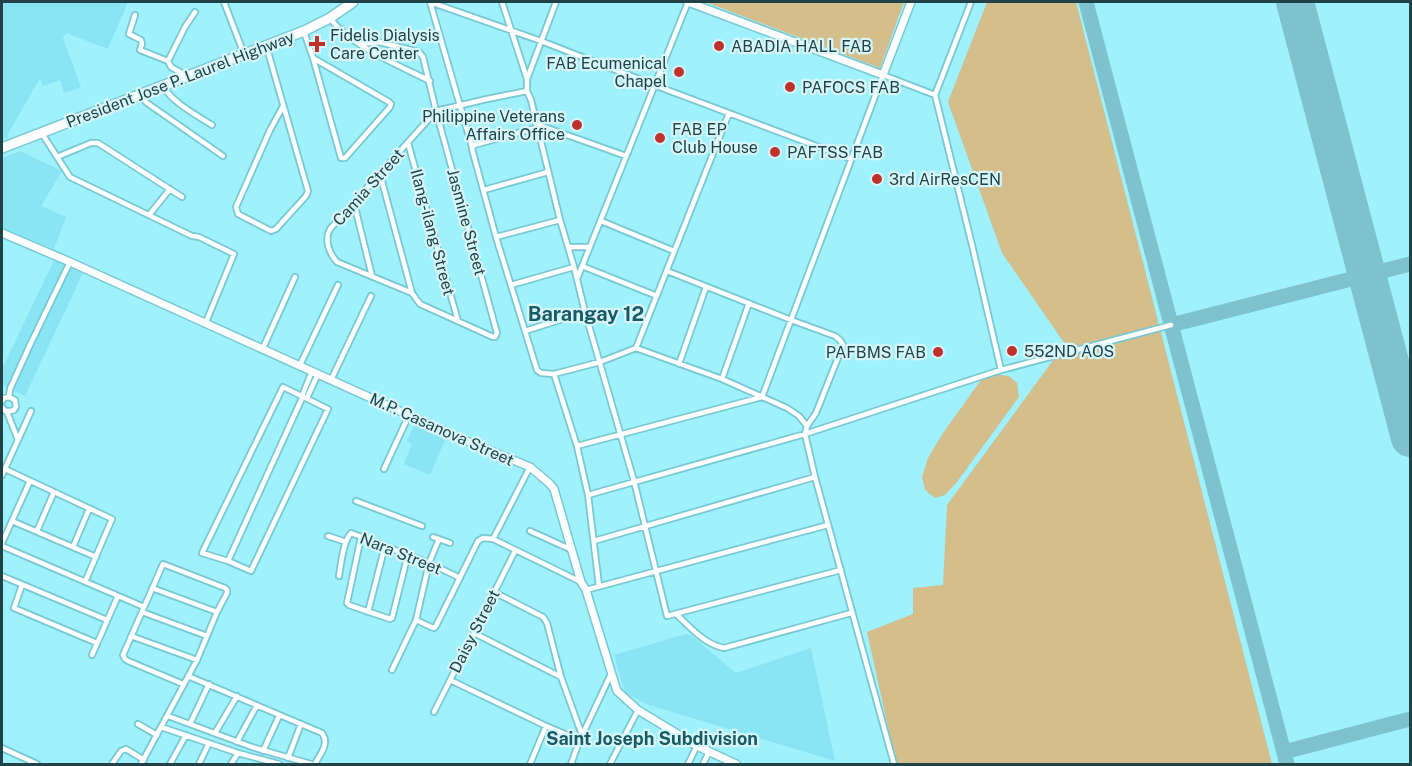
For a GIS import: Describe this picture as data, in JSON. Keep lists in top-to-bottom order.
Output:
{
  "streets": {
    "highway": ["President Jose P. Laurel Highway"],
    "street": [
      "Camia Street",
      "Jasmine Street",
      "Ilang-ilang Street",
      "M.P. Casanova Street",
      "Nara Street",
      "Daisy Street"
    ]
  },
  "crossings": [
    ["Camia Street", "Jasmine Street"],
    ["Camia Street", "Ilang-ilang Street"]
  ],
  "districts": ["Barangay 12", "Saint Joseph Subdivision"],
  "places": {
    "health": ["Fidelis Dialysis Care Center"],
    "other": [
      "ABADIA HALL FAB",
      "FAB Ecumenical Chapel",
      "PAFOCS FAB",
      "Philippine Veterans Affairs Office",
      "FAB EP Club House",
      "PAFTSS FAB",
      "3rd AirResCEN",
      "552ND AOS",
      "PAFBMS FAB"
    ]
  }
}
